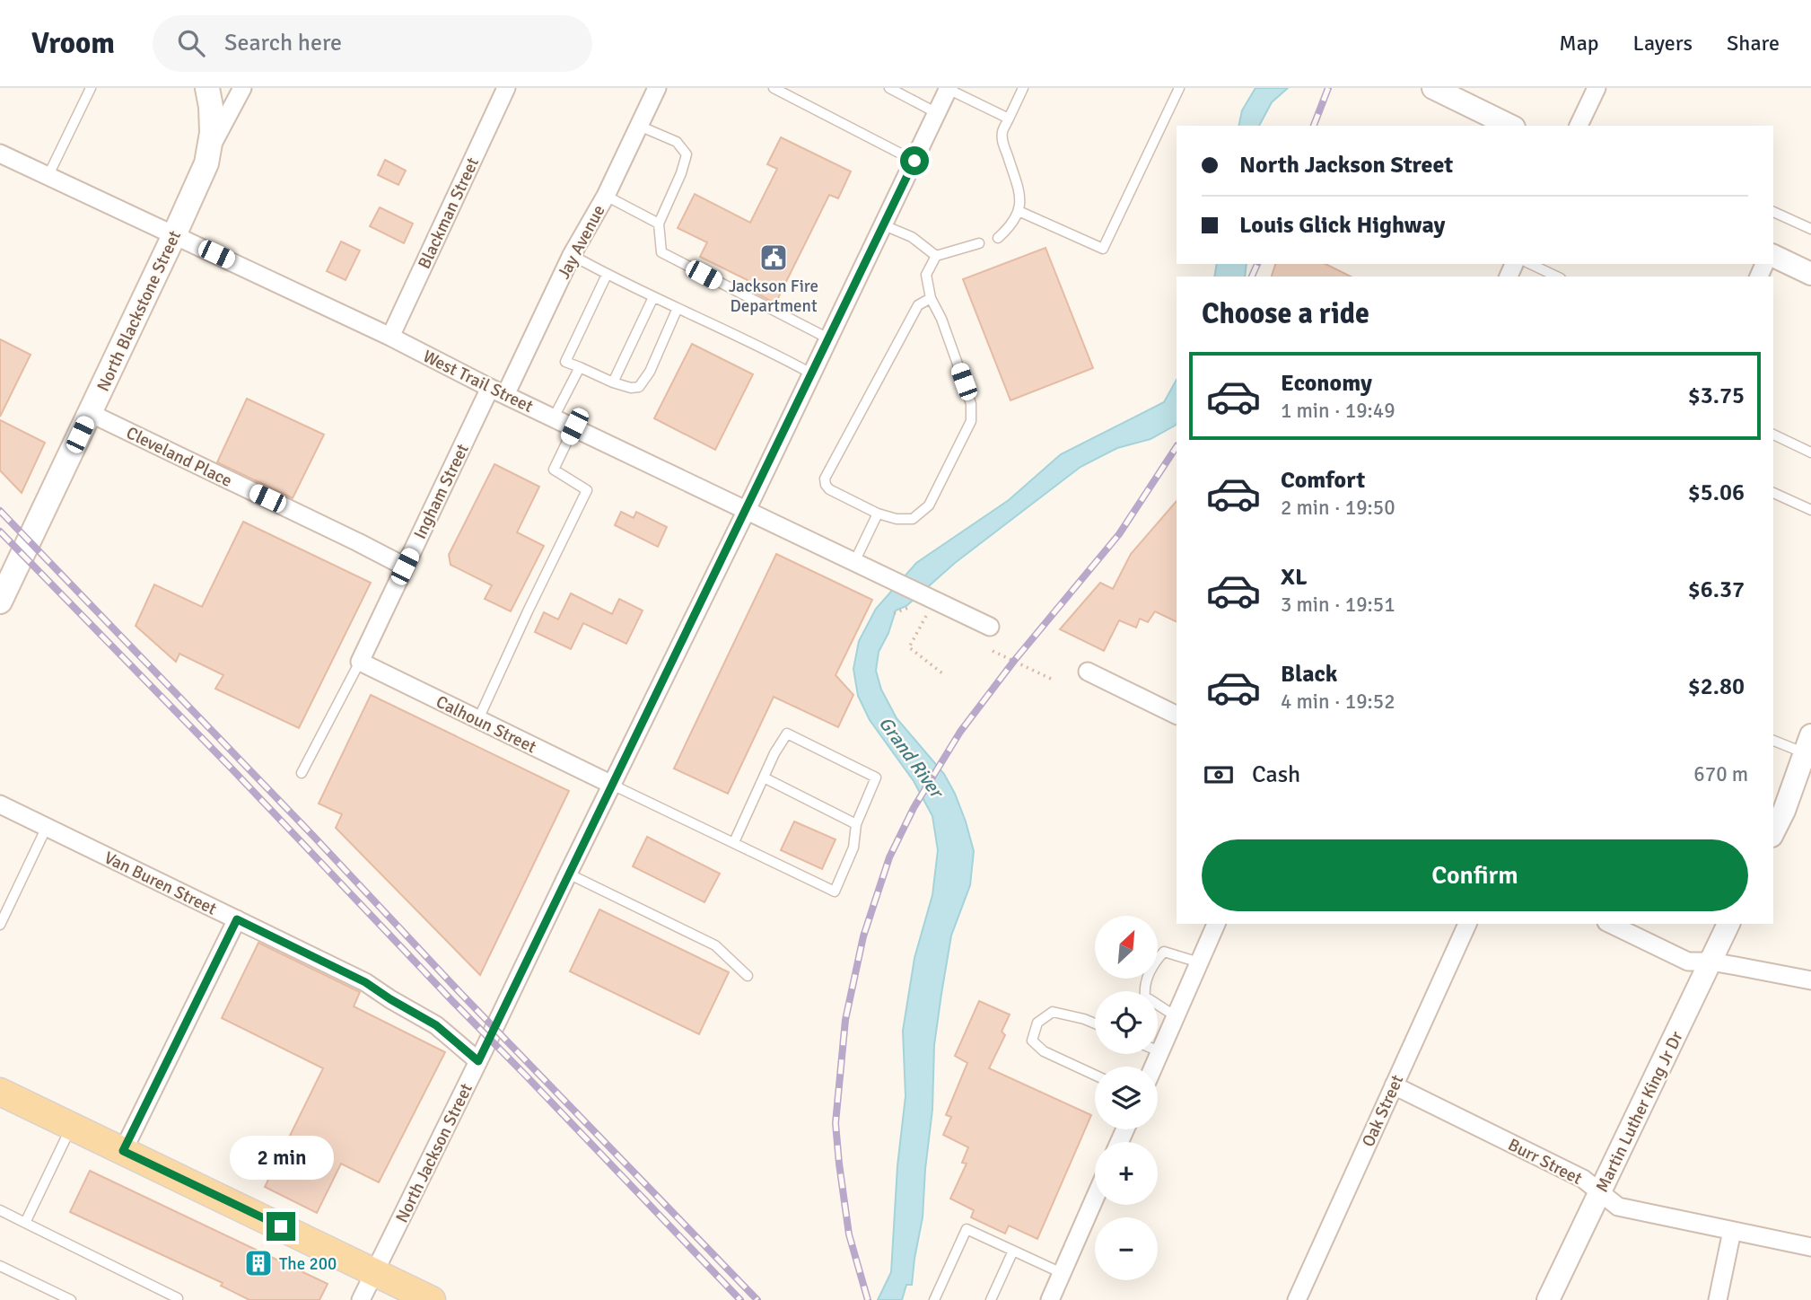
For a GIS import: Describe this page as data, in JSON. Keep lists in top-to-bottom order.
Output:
{
  "streets": {
    "main road": ["North Blackstone Street"],
    "street": [
      "Blackman Street",
      "Jay Avenue",
      "West Trail Street",
      "Cleveland Place",
      "Ingham Street",
      "Calhoun Street",
      "Van Buren Street",
      "Oak Street",
      "Martin Luther King Jr Dr",
      "North Jackson Street",
      "Burr Street"
    ]
  },
  "crossings": [
    ["Blackman Street", "West Trail Street"],
    ["Jay Avenue", "West Trail Street"],
    ["Jay Avenue", "Ingham Street"],
    ["North Blackstone Street", "West Trail Street"],
    ["North Blackstone Street", "Cleveland Place"],
    ["West Trail Street", "Ingham Street"],
    ["West Trail Street", "North Jackson Street"],
    ["Cleveland Place", "Ingham Street"],
    ["Ingham Street", "Calhoun Street"],
    ["Calhoun Street", "North Jackson Street"],
    ["Van Buren Street", "North Jackson Street"],
    ["Oak Street", "Burr Street"],
    ["Martin Luther King Jr Dr", "Burr Street"]
  ],
  "water": ["Grand River"],
  "places": {
    "public building": ["Jackson Fire Department"],
    "building": ["The 200"]
  },
  "north": "top right",
  "page": {
    "header": "Vroom",
    "search": "Search here",
    "nav": ["Map", "Layers", "Share"],
    "banner": ["North Jackson Street", "Louis Glick Highway"],
    "heading": "Choose a ride",
    "list": [
      {
        "name": "Economy",
        "note": "1 min · 19:49",
        "value": "$3.75"
      },
      {
        "name": "Comfort",
        "note": "2 min · 19:50",
        "value": "$5.06"
      },
      {
        "name": "XL",
        "note": "3 min · 19:51",
        "value": "$6.37"
      },
      {
        "name": "Black",
        "note": "4 min · 19:52",
        "value": "$2.80"
      }
    ],
    "pay": ["Cash", "670 m"],
    "buttons": "Confirm",
    "map_buttons": ["+", "−"],
    "bubble": "2 min"
  }
}
